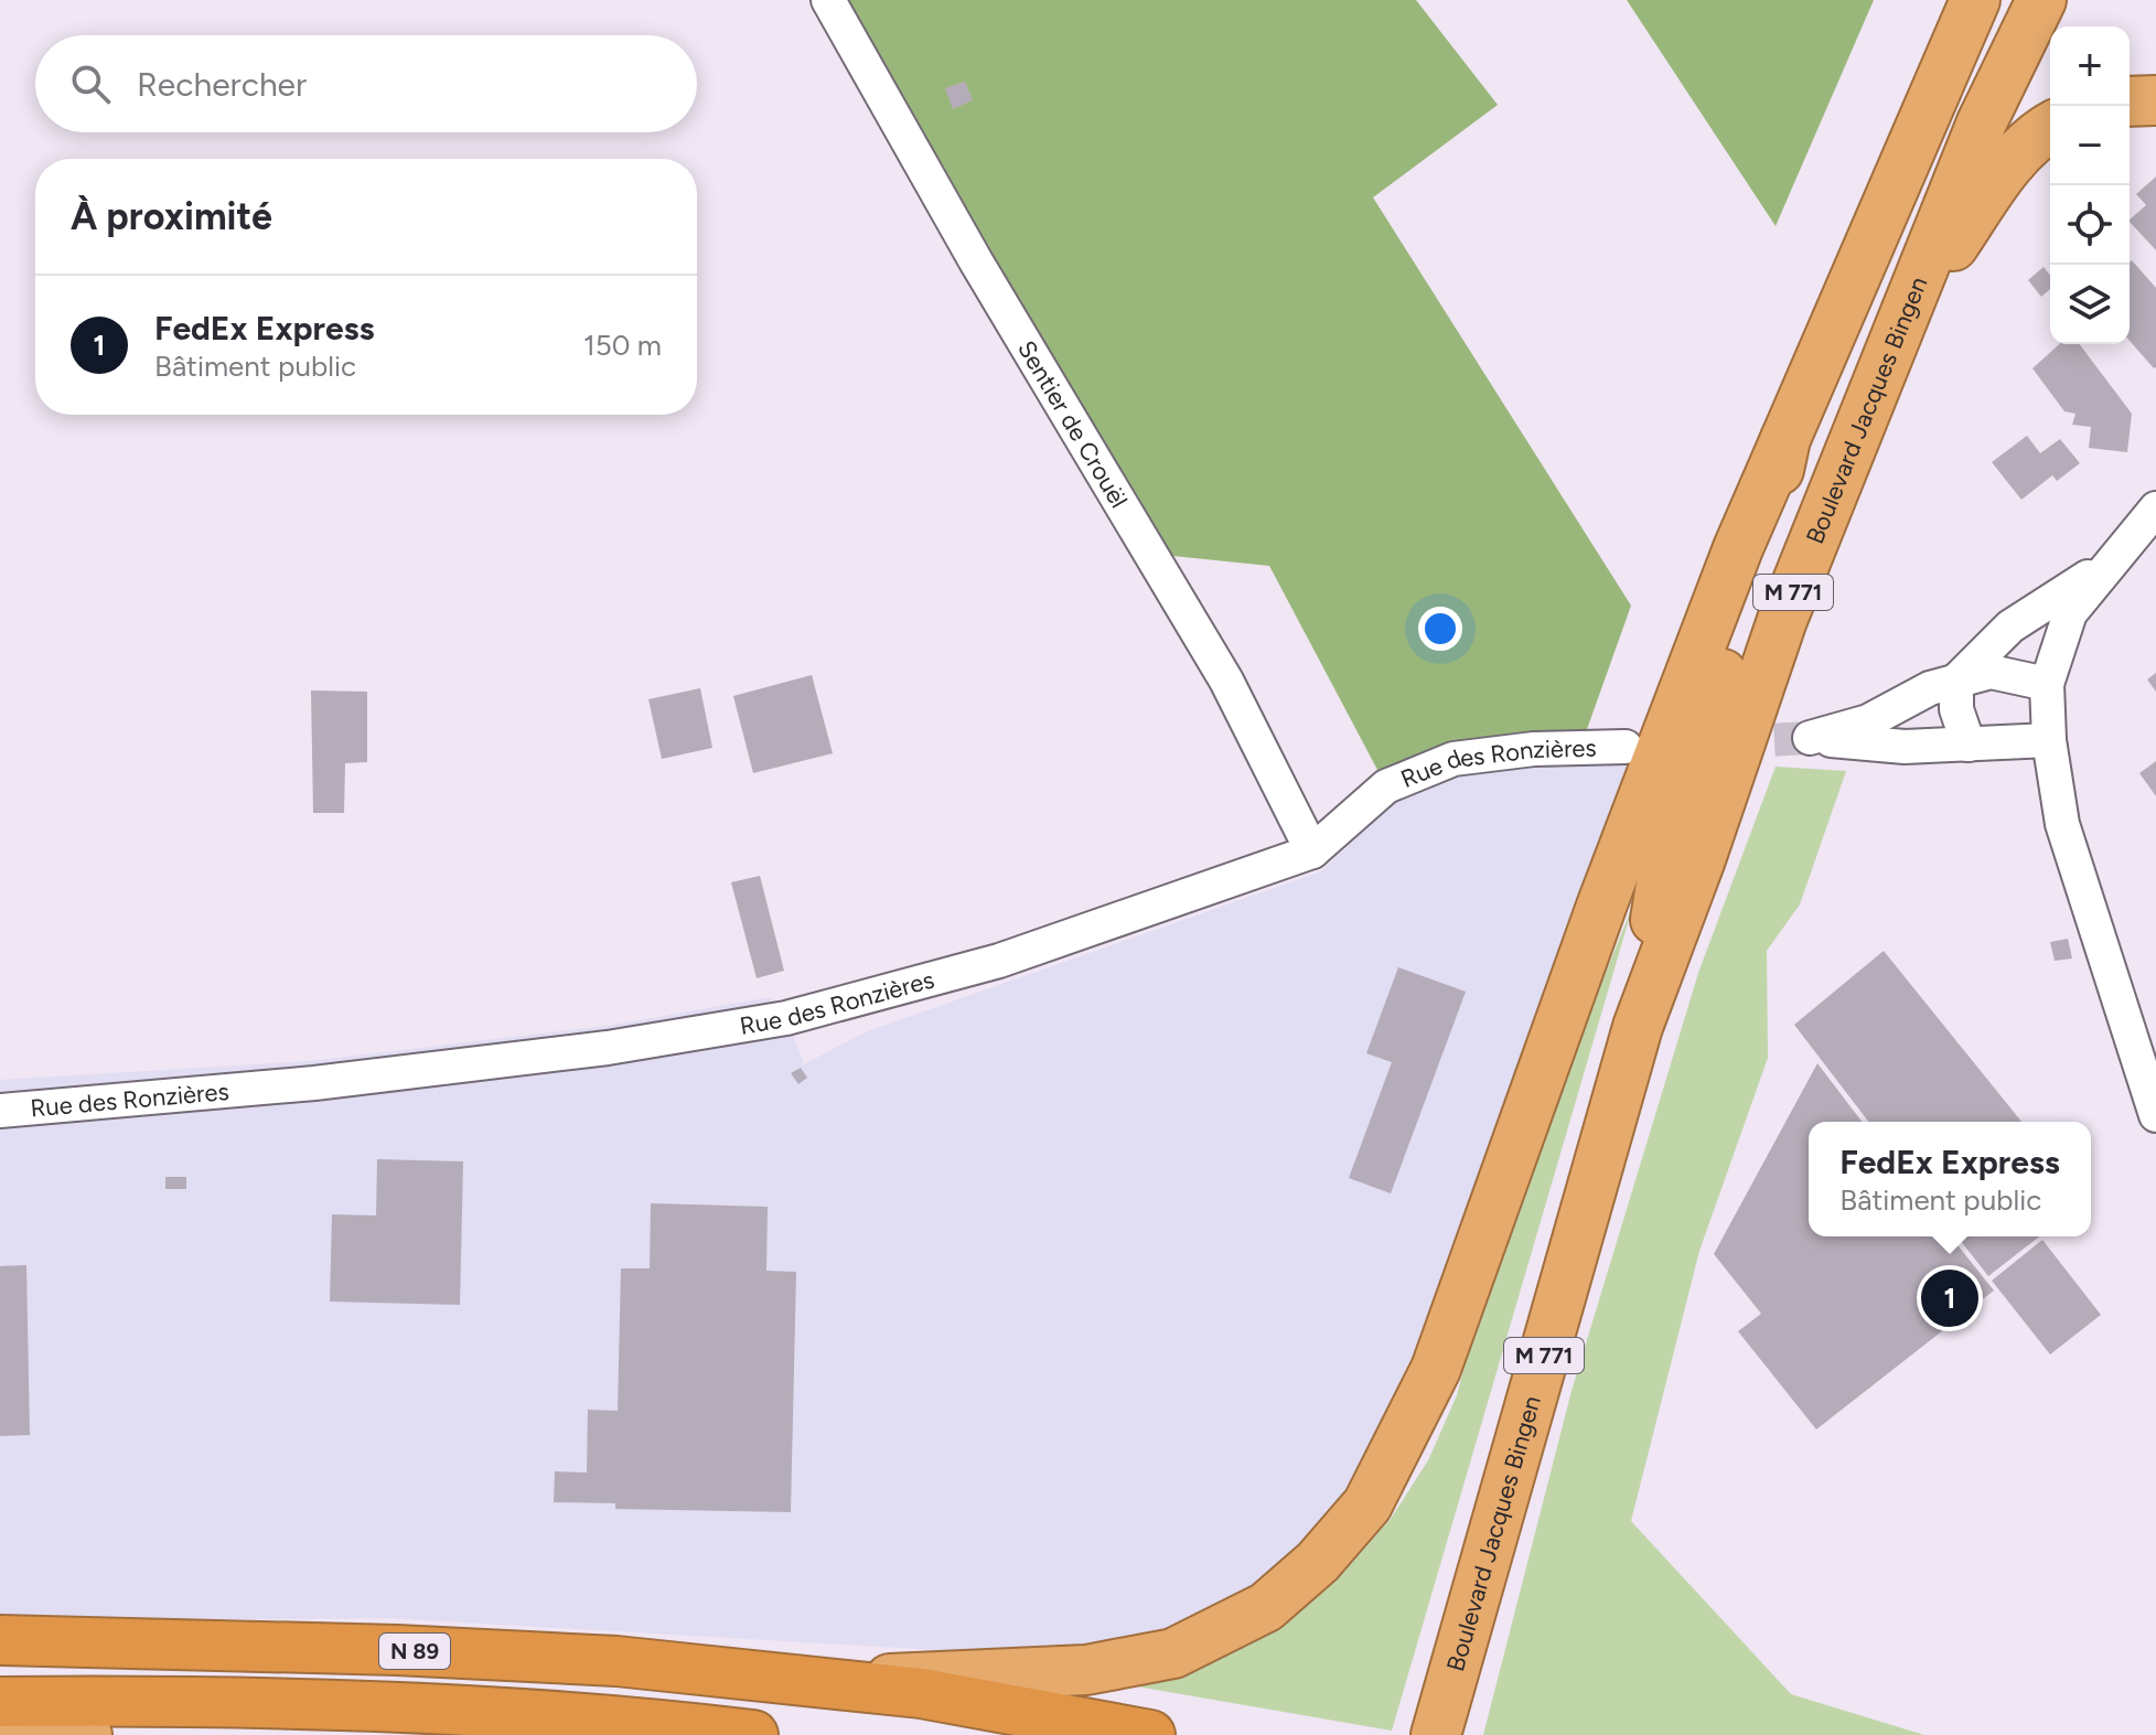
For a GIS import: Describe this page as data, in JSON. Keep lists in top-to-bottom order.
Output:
{
  "streets": {
    "highway": ["Boulevard Jacques Bingen", "M 771", "N 89"],
    "street": ["Sentier de Crouël", "Rue des Ronzières"]
  },
  "crossings": [
    ["Sentier de Crouël", "Rue des Ronzières"]
  ],
  "page": {
    "map_buttons": ["+", "−"],
    "search": "Rechercher",
    "heading": "À proximité",
    "list": [
      {
        "mark": "1",
        "name": "FedEx Express",
        "note": "Bâtiment public",
        "value": "150 m"
      }
    ],
    "popup": ["FedEx Express", "Bâtiment public"],
    "pins": "1"
  }
}
